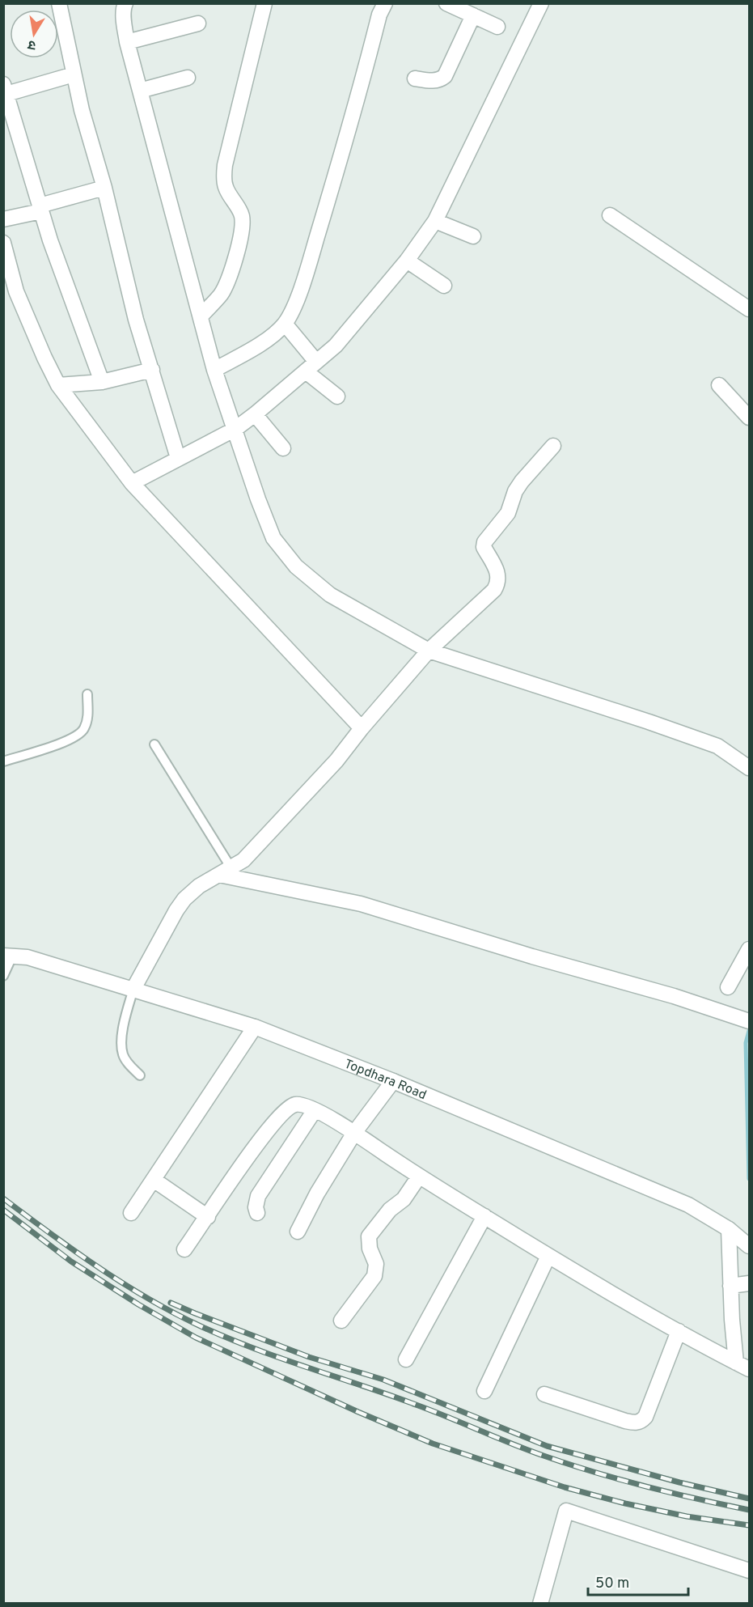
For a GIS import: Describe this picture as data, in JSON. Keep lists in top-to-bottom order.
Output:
{
  "streets": {
    "street": ["Topdhara Road"]
  },
  "scale_bar": "50 m",
  "north": "bottom"
}
